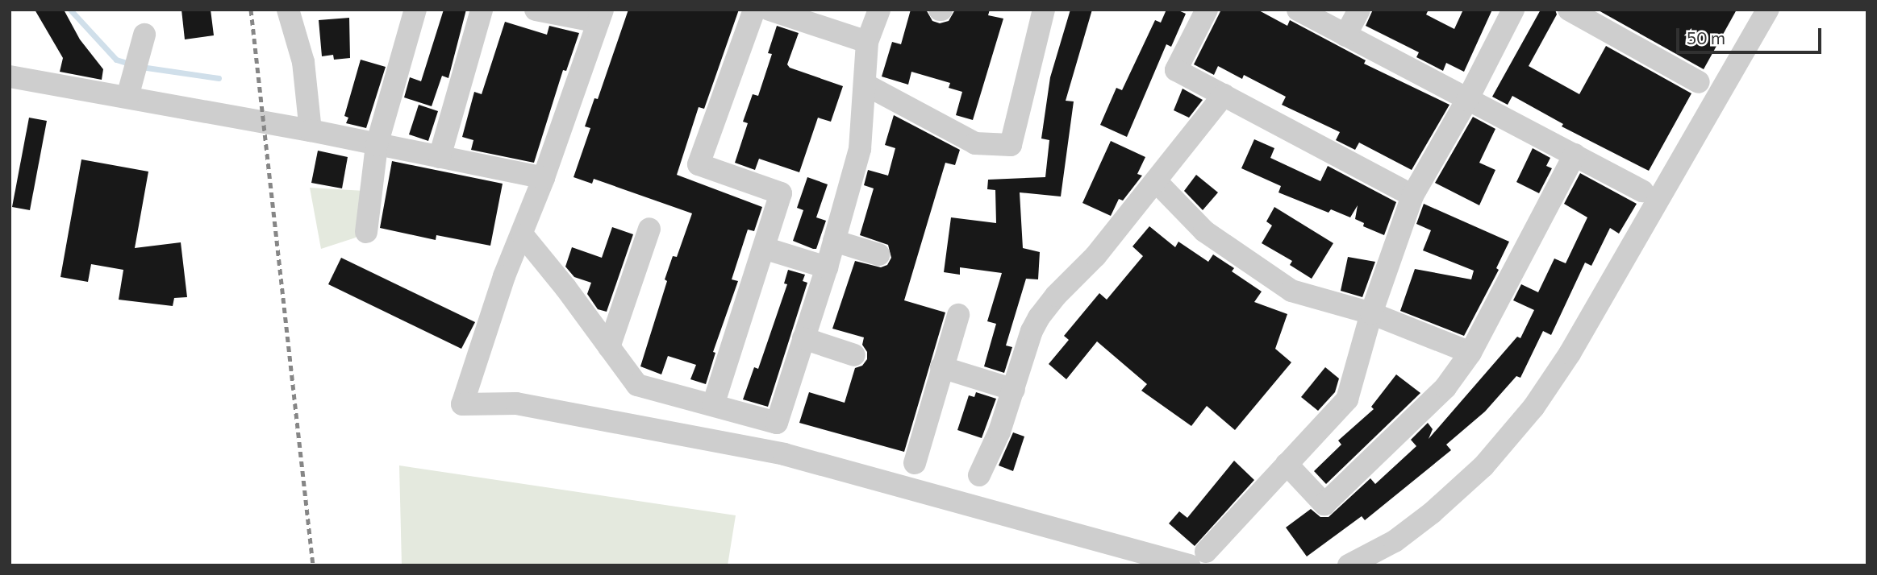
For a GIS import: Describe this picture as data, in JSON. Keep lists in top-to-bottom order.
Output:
{
  "scale_bar": "50 m"
}
